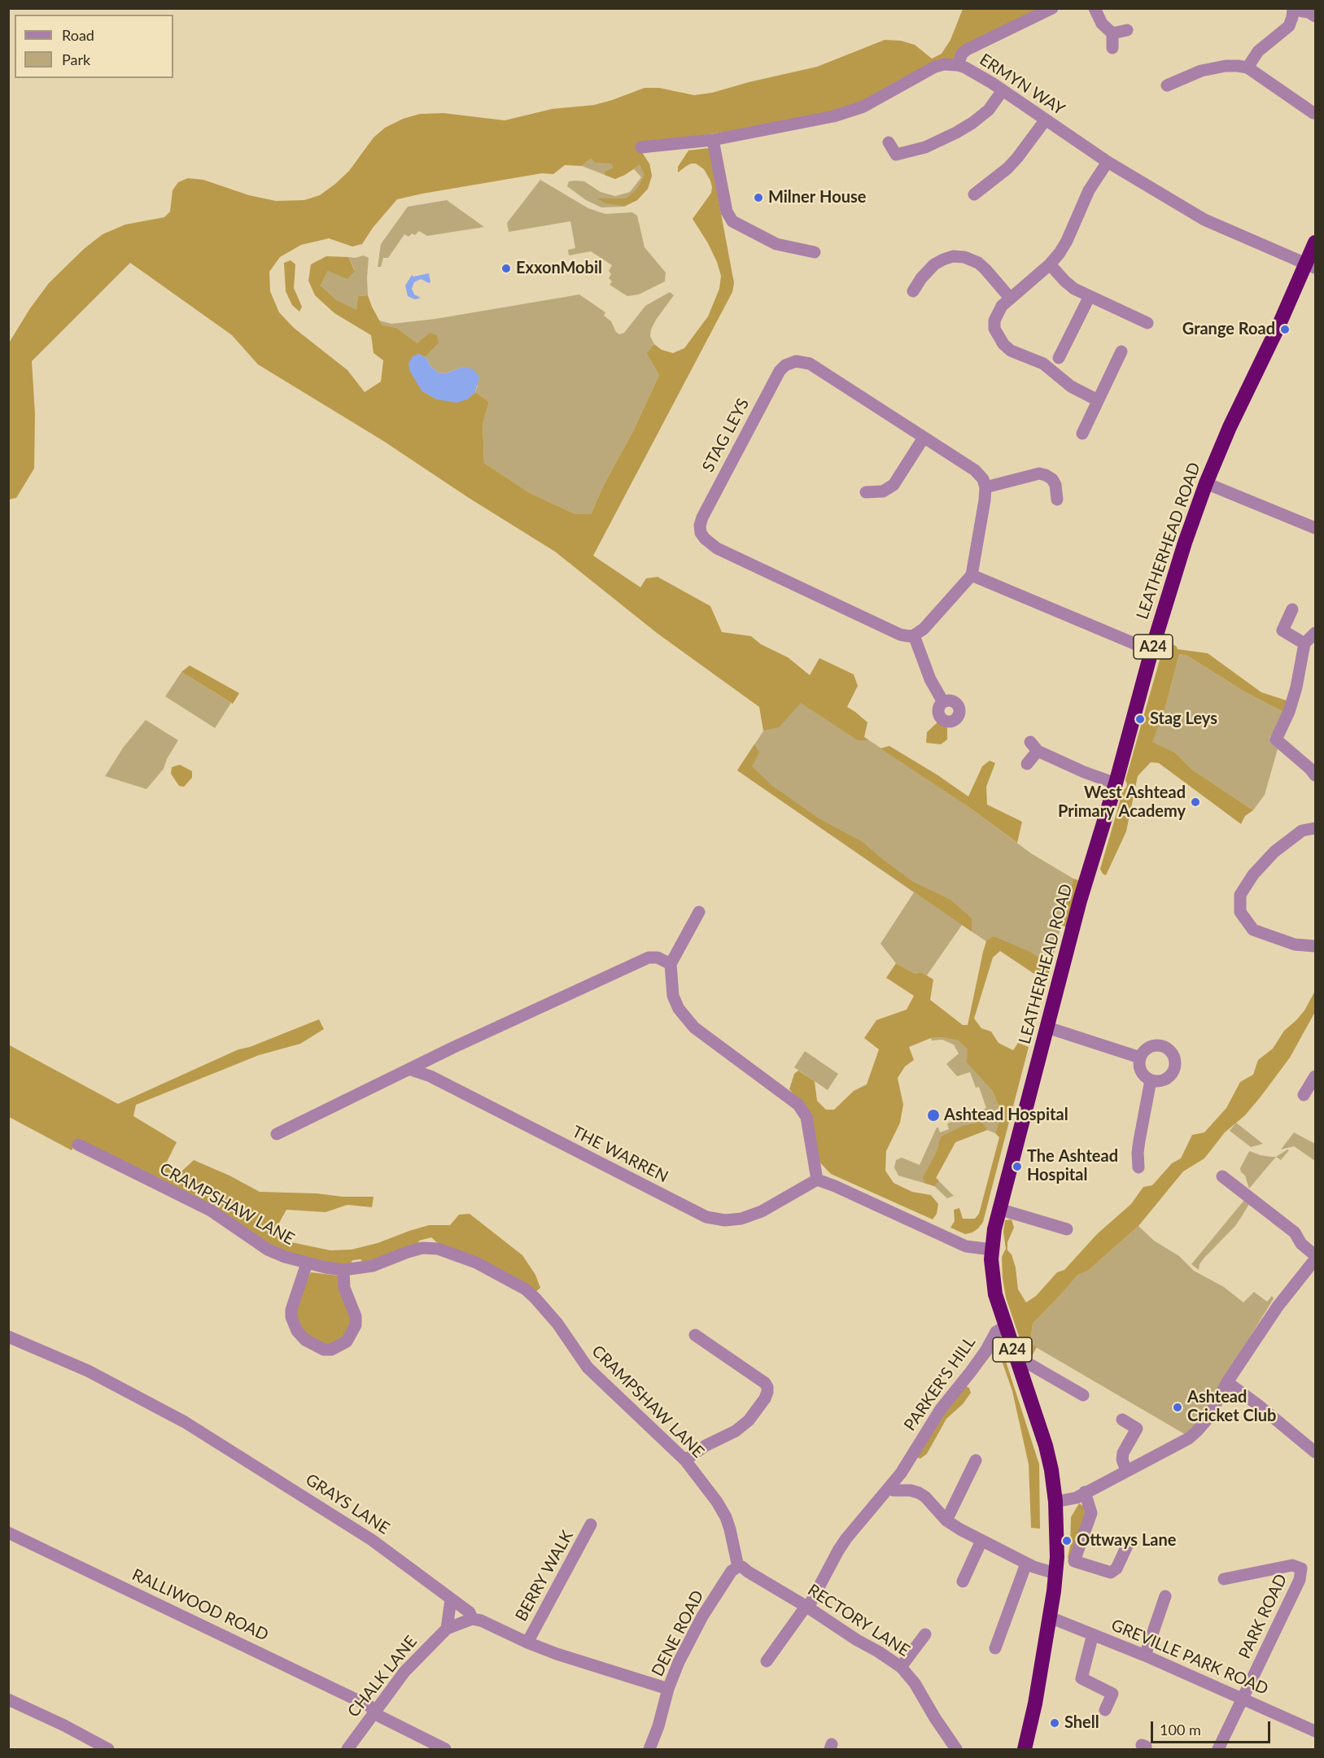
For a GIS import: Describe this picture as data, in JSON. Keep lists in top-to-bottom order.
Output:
{
  "streets": {
    "highway": ["LEATHERHEAD ROAD", "A24"],
    "street": [
      "ERMYN WAY",
      "STAG LEYS",
      "THE WARREN",
      "CRAMPSHAW LANE",
      "PARKER'S HILL",
      "GRAYS LANE",
      "BERRY WALK",
      "RALLIWOOD ROAD",
      "PARK ROAD",
      "RECTORY LANE",
      "DENE ROAD",
      "GREVILLE PARK ROAD",
      "CHALK LANE"
    ]
  },
  "crossings": [
    ["ERMYN WAY", "LEATHERHEAD ROAD"],
    ["LEATHERHEAD ROAD", "PARKER'S HILL"],
    ["LEATHERHEAD ROAD", "GREVILLE PARK ROAD"],
    ["CRAMPSHAW LANE", "RECTORY LANE"],
    ["CRAMPSHAW LANE", "DENE ROAD"],
    ["PARKER'S HILL", "RECTORY LANE"],
    ["GRAYS LANE", "BERRY WALK"],
    ["GRAYS LANE", "DENE ROAD"],
    ["GRAYS LANE", "CHALK LANE"],
    ["RALLIWOOD ROAD", "CHALK LANE"],
    ["PARK ROAD", "GREVILLE PARK ROAD"],
    ["RECTORY LANE", "DENE ROAD"]
  ],
  "places": [
    "Milner House",
    "ExxonMobil",
    "Grange Road",
    "Stag Leys",
    "West Ashtead Primary Academy",
    "Ashtead Hospital",
    "The Ashtead Hospital",
    "Ashtead Cricket Club",
    "Ottways Lane",
    "Shell"
  ],
  "legend": ["Road", "Park"],
  "scale_bar": "100 m"
}
